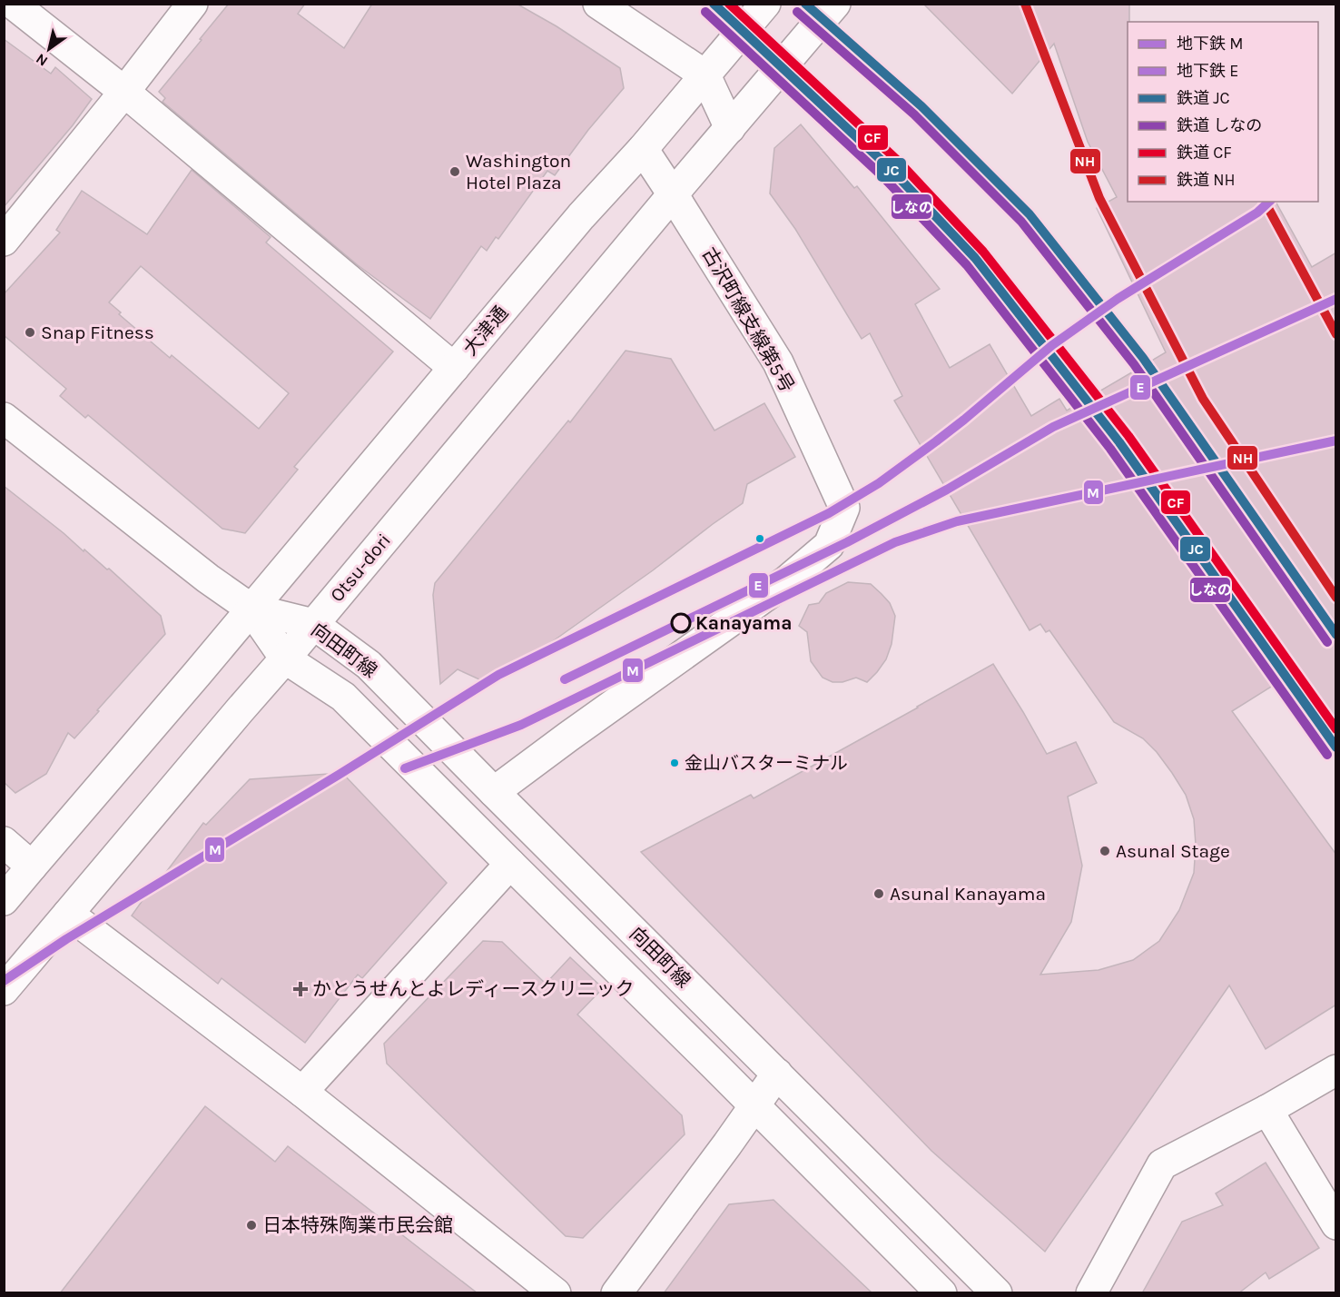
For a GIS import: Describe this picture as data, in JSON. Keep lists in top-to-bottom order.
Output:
{
  "streets": {
    "street": [
      "古沢町線支線第5号",
      "大津通",
      "Otsu-dori",
      "向田町線"
    ]
  },
  "crossings": [
    ["古沢町線支線第5号", "大津通"],
    ["古沢町線支線第5号", "Otsu-dori"],
    ["古沢町線支線第5号", "向田町線"],
    ["大津通", "向田町線"],
    ["Otsu-dori", "向田町線"]
  ],
  "places": {
    "other": [
      "Washington Hotel Plaza",
      "Snap Fitness",
      "Kanayama",
      "金山バスターミナル",
      "Asunal Stage",
      "Asunal Kanayama",
      "日本特殊陶業市民会館"
    ],
    "health": ["かとうせんとよレディースクリニック"]
  },
  "lines": [
    "rail line JC",
    "rail line CF",
    "rail line NH",
    "rail line しなの",
    "metro line M",
    "metro line E"
  ],
  "legend": [
    "地下鉄 M",
    "地下鉄 E",
    "鉄道 JC",
    "鉄道 しなの",
    "鉄道 CF",
    "鉄道 NH"
  ],
  "north": "bottom left"
}
